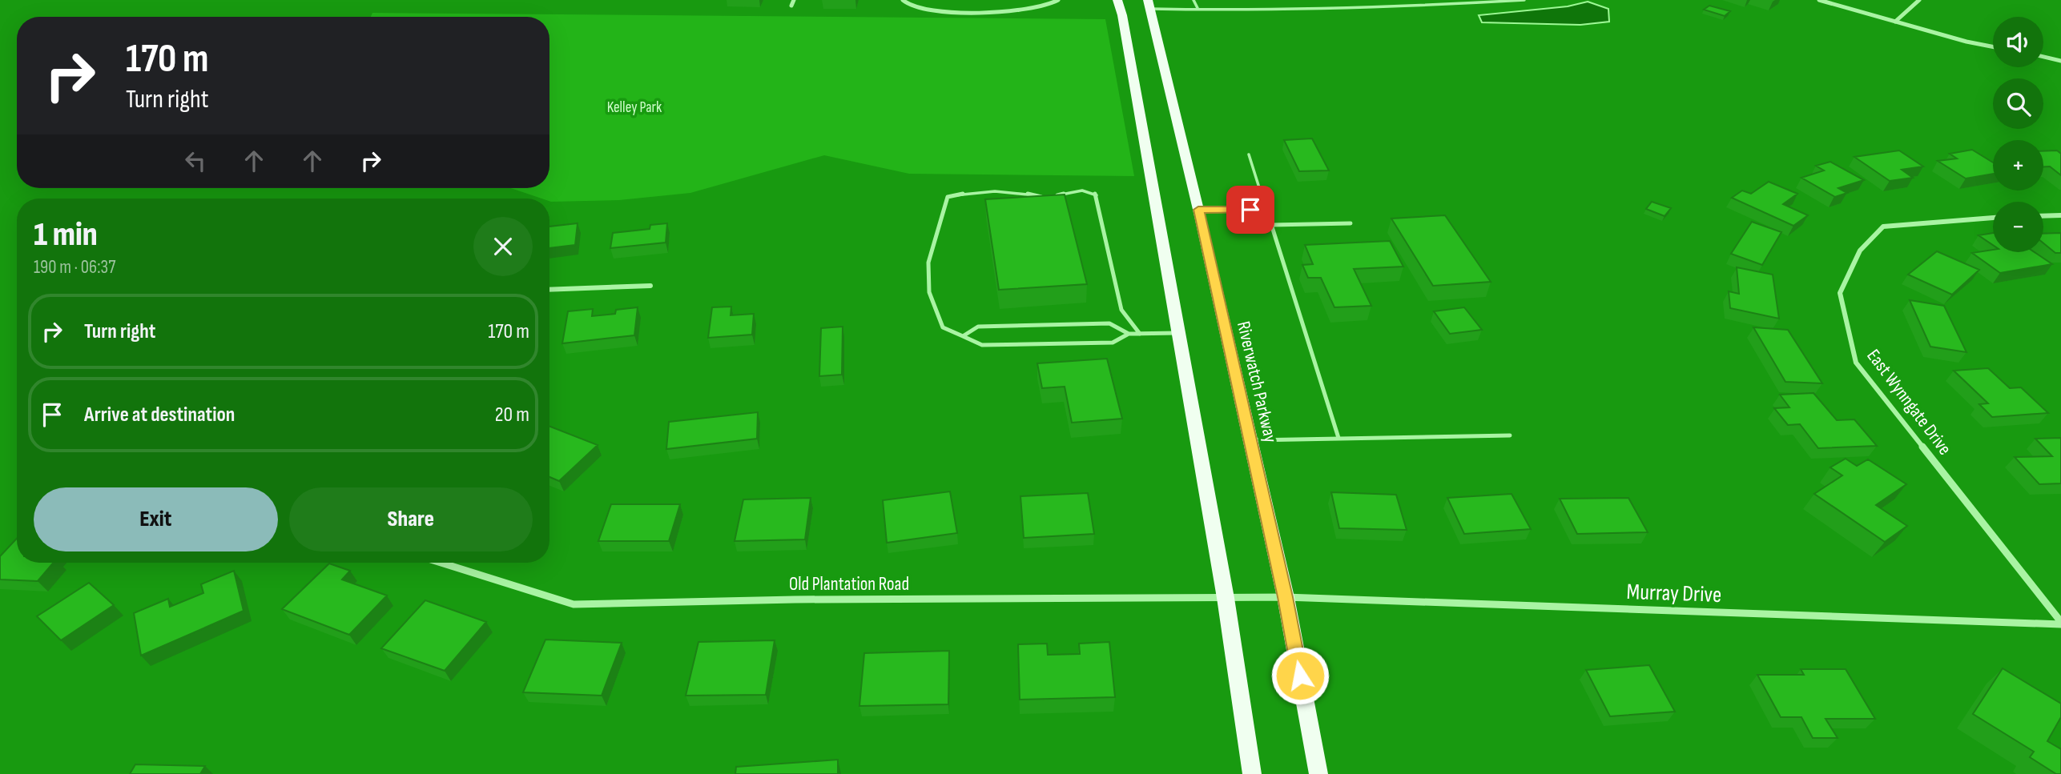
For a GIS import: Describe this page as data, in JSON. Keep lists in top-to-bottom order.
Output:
{
  "streets": {
    "main road": ["Riverwatch Parkway"],
    "street": ["East Wynngate Drive", "Old Plantation Road", "Murray Drive"]
  },
  "crossings": [
    ["Riverwatch Parkway", "Old Plantation Road"],
    ["Riverwatch Parkway", "Murray Drive"],
    ["East Wynngate Drive", "Murray Drive"],
    ["Old Plantation Road", "Murray Drive"]
  ],
  "parks": ["Kelley Park"],
  "page": {
    "map_buttons": ["+", "−"],
    "turn": ["170 m", "Turn right"],
    "heading": ["1 min", "190 m · 06:37"],
    "list": [
      {
        "name": "Turn right",
        "value": "170 m"
      },
      {
        "name": "Arrive at destination",
        "value": "20 m"
      }
    ],
    "buttons": ["Exit", "Share"]
  }
}
